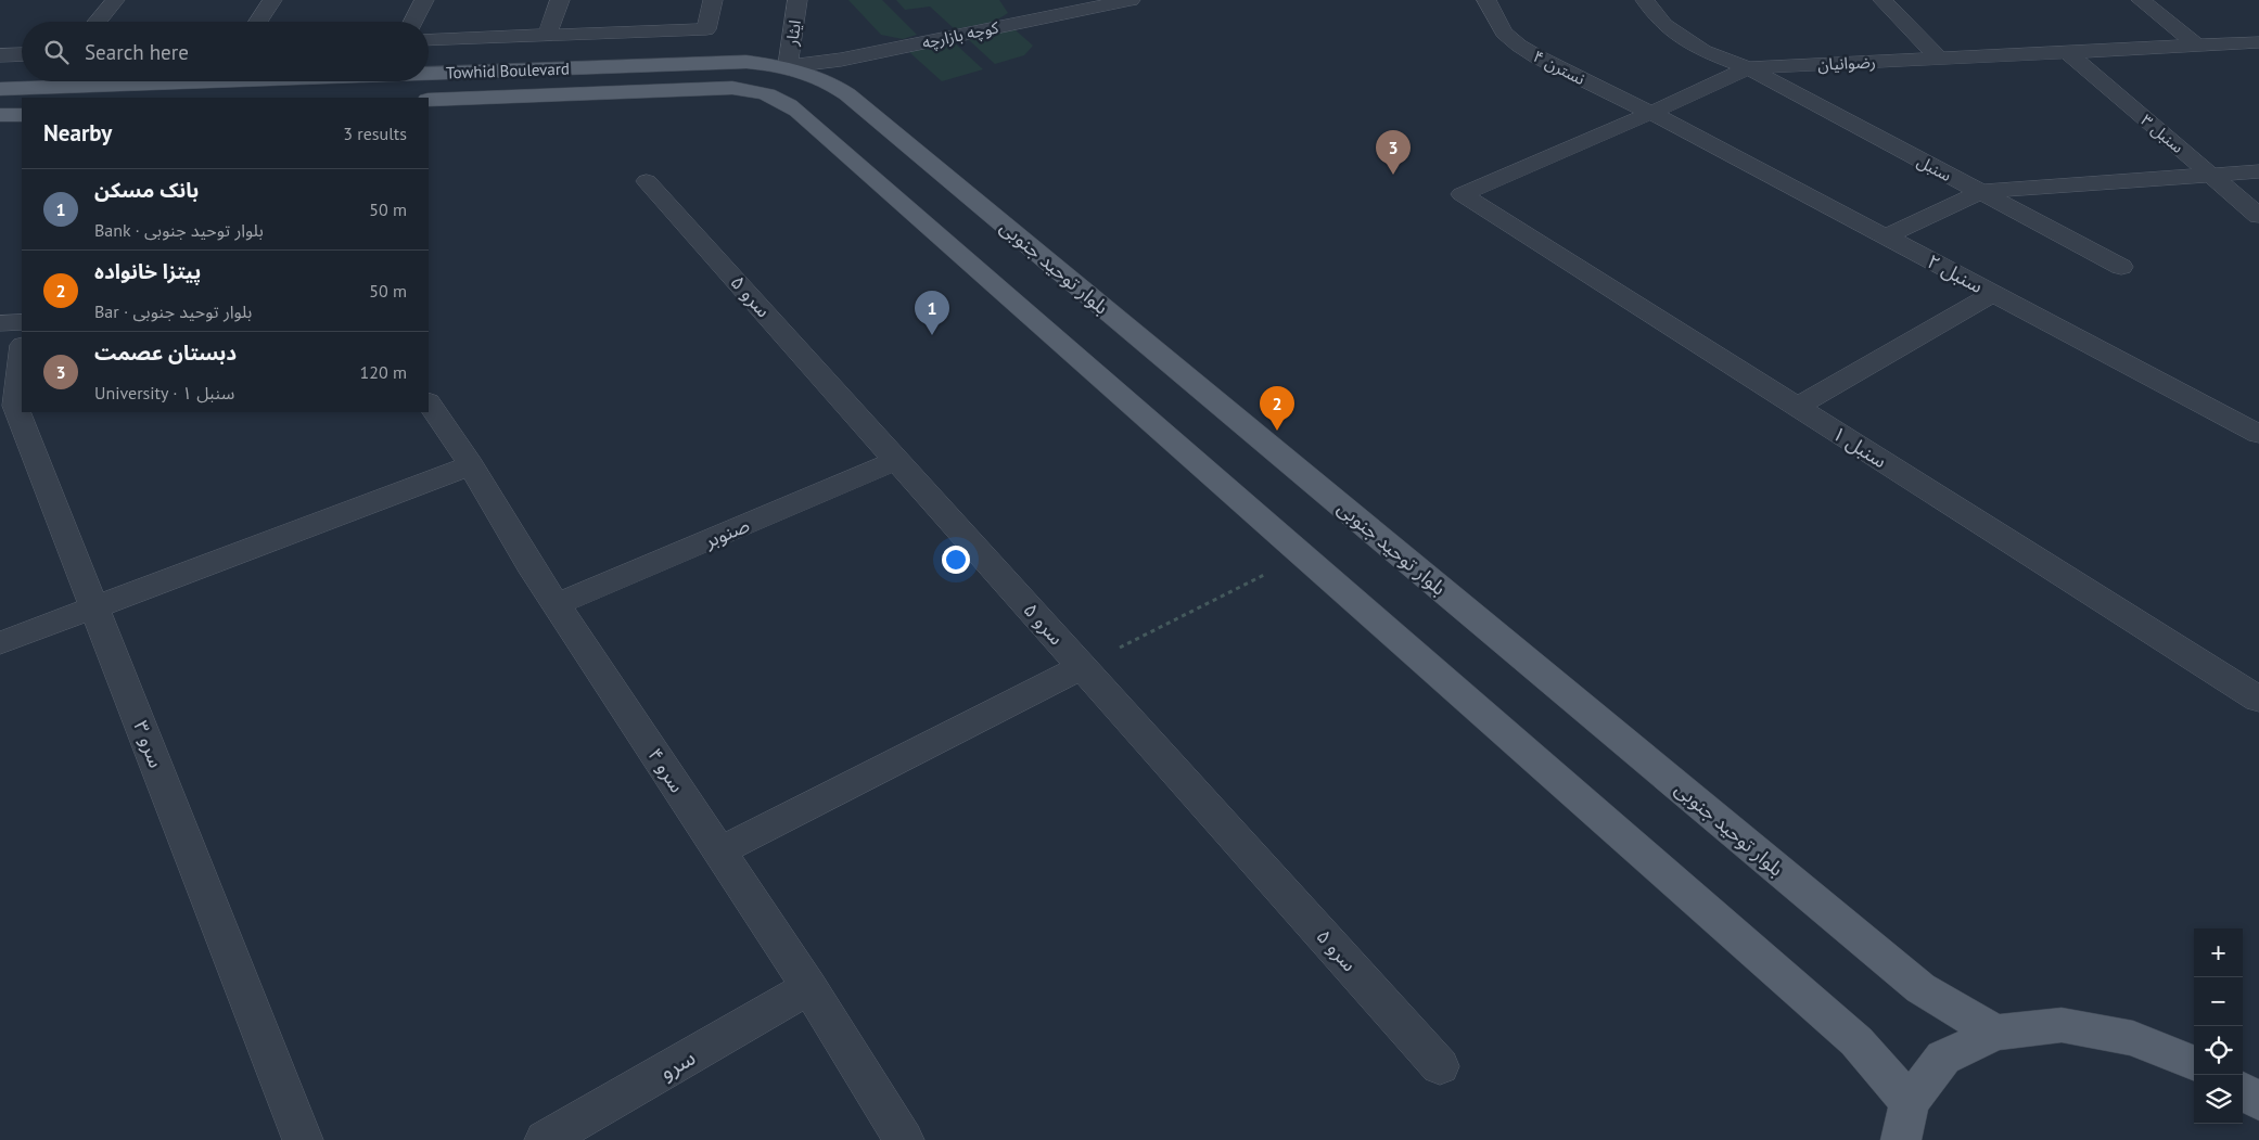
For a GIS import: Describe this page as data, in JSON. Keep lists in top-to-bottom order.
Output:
{
  "streets": {
    "main road": ["Towhid Boulevard", "بلوار توحید جنوبی"],
    "street": [
      "ایثار",
      "کوچه بازارچه",
      "رضوانیان",
      "نسترن ۴",
      "سنبل ۳",
      "سنبل",
      "سنبل ۲",
      "سرو ۵",
      "سنبل ۱",
      "صنوبر",
      "سرو ۳",
      "سرو ۴",
      "سرو"
    ]
  },
  "crossings": [
    ["ایثار", "کوچه بازارچه"],
    ["ایثار", "Towhid Boulevard"],
    ["ایثار", "بلوار توحید جنوبی"],
    ["کوچه بازارچه", "Towhid Boulevard"],
    ["کوچه بازارچه", "بلوار توحید جنوبی"],
    ["رضوانیان", "نسترن ۴"],
    ["رضوانیان", "سنبل ۳"],
    ["رضوانیان", "سنبل"],
    ["رضوانیان", "سنبل ۲"],
    ["رضوانیان", "سنبل ۱"],
    ["نسترن ۴", "سنبل ۲"],
    ["Towhid Boulevard", "بلوار توحید جنوبی"],
    ["سرو ۵", "صنوبر"],
    ["صنوبر", "سرو ۴"],
    ["سرو ۴", "سرو"]
  ],
  "page": {
    "search": "Search here",
    "heading": ["Nearby", "3 results"],
    "pins": ["3", "1", "2"],
    "list": [
      {
        "mark": "1",
        "name": "بانک مسکن",
        "note": "Bank · بلوار توحید جنوبی",
        "value": "50 m"
      },
      {
        "mark": "2",
        "name": "پیتزا خانواده",
        "note": "Bar · بلوار توحید جنوبی",
        "value": "50 m"
      },
      {
        "mark": "3",
        "name": "دبستان عصمت",
        "note": "University · سنبل ۱",
        "value": "120 m"
      }
    ],
    "map_buttons": ["+", "−"]
  }
}
